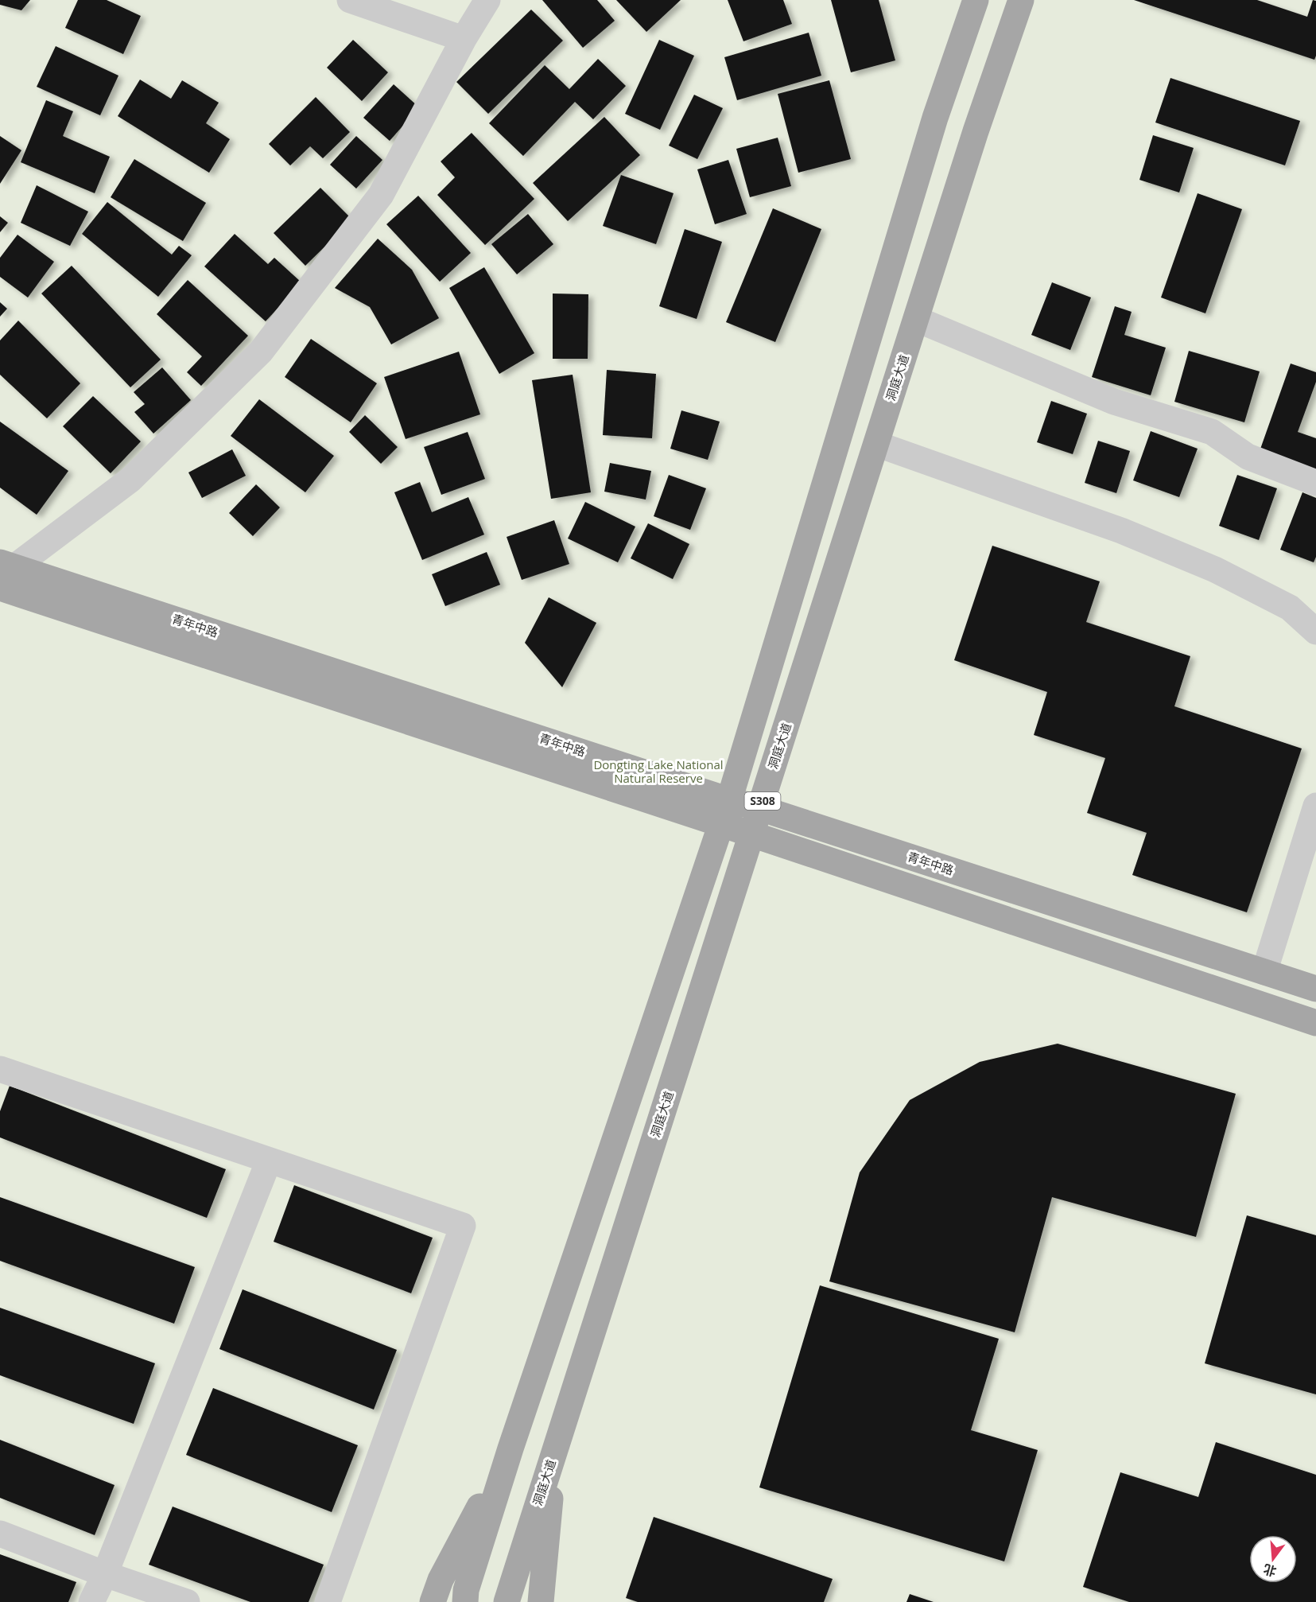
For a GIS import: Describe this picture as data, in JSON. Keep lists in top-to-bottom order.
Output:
{
  "streets": {
    "main road": ["洞庭大道", "青年中路", "S308"]
  },
  "crossings": [
    ["洞庭大道", "青年中路"],
    ["青年中路", "S308"]
  ],
  "parks": ["Dongting Lake National Natural Reserve"],
  "north": "bottom"
}
